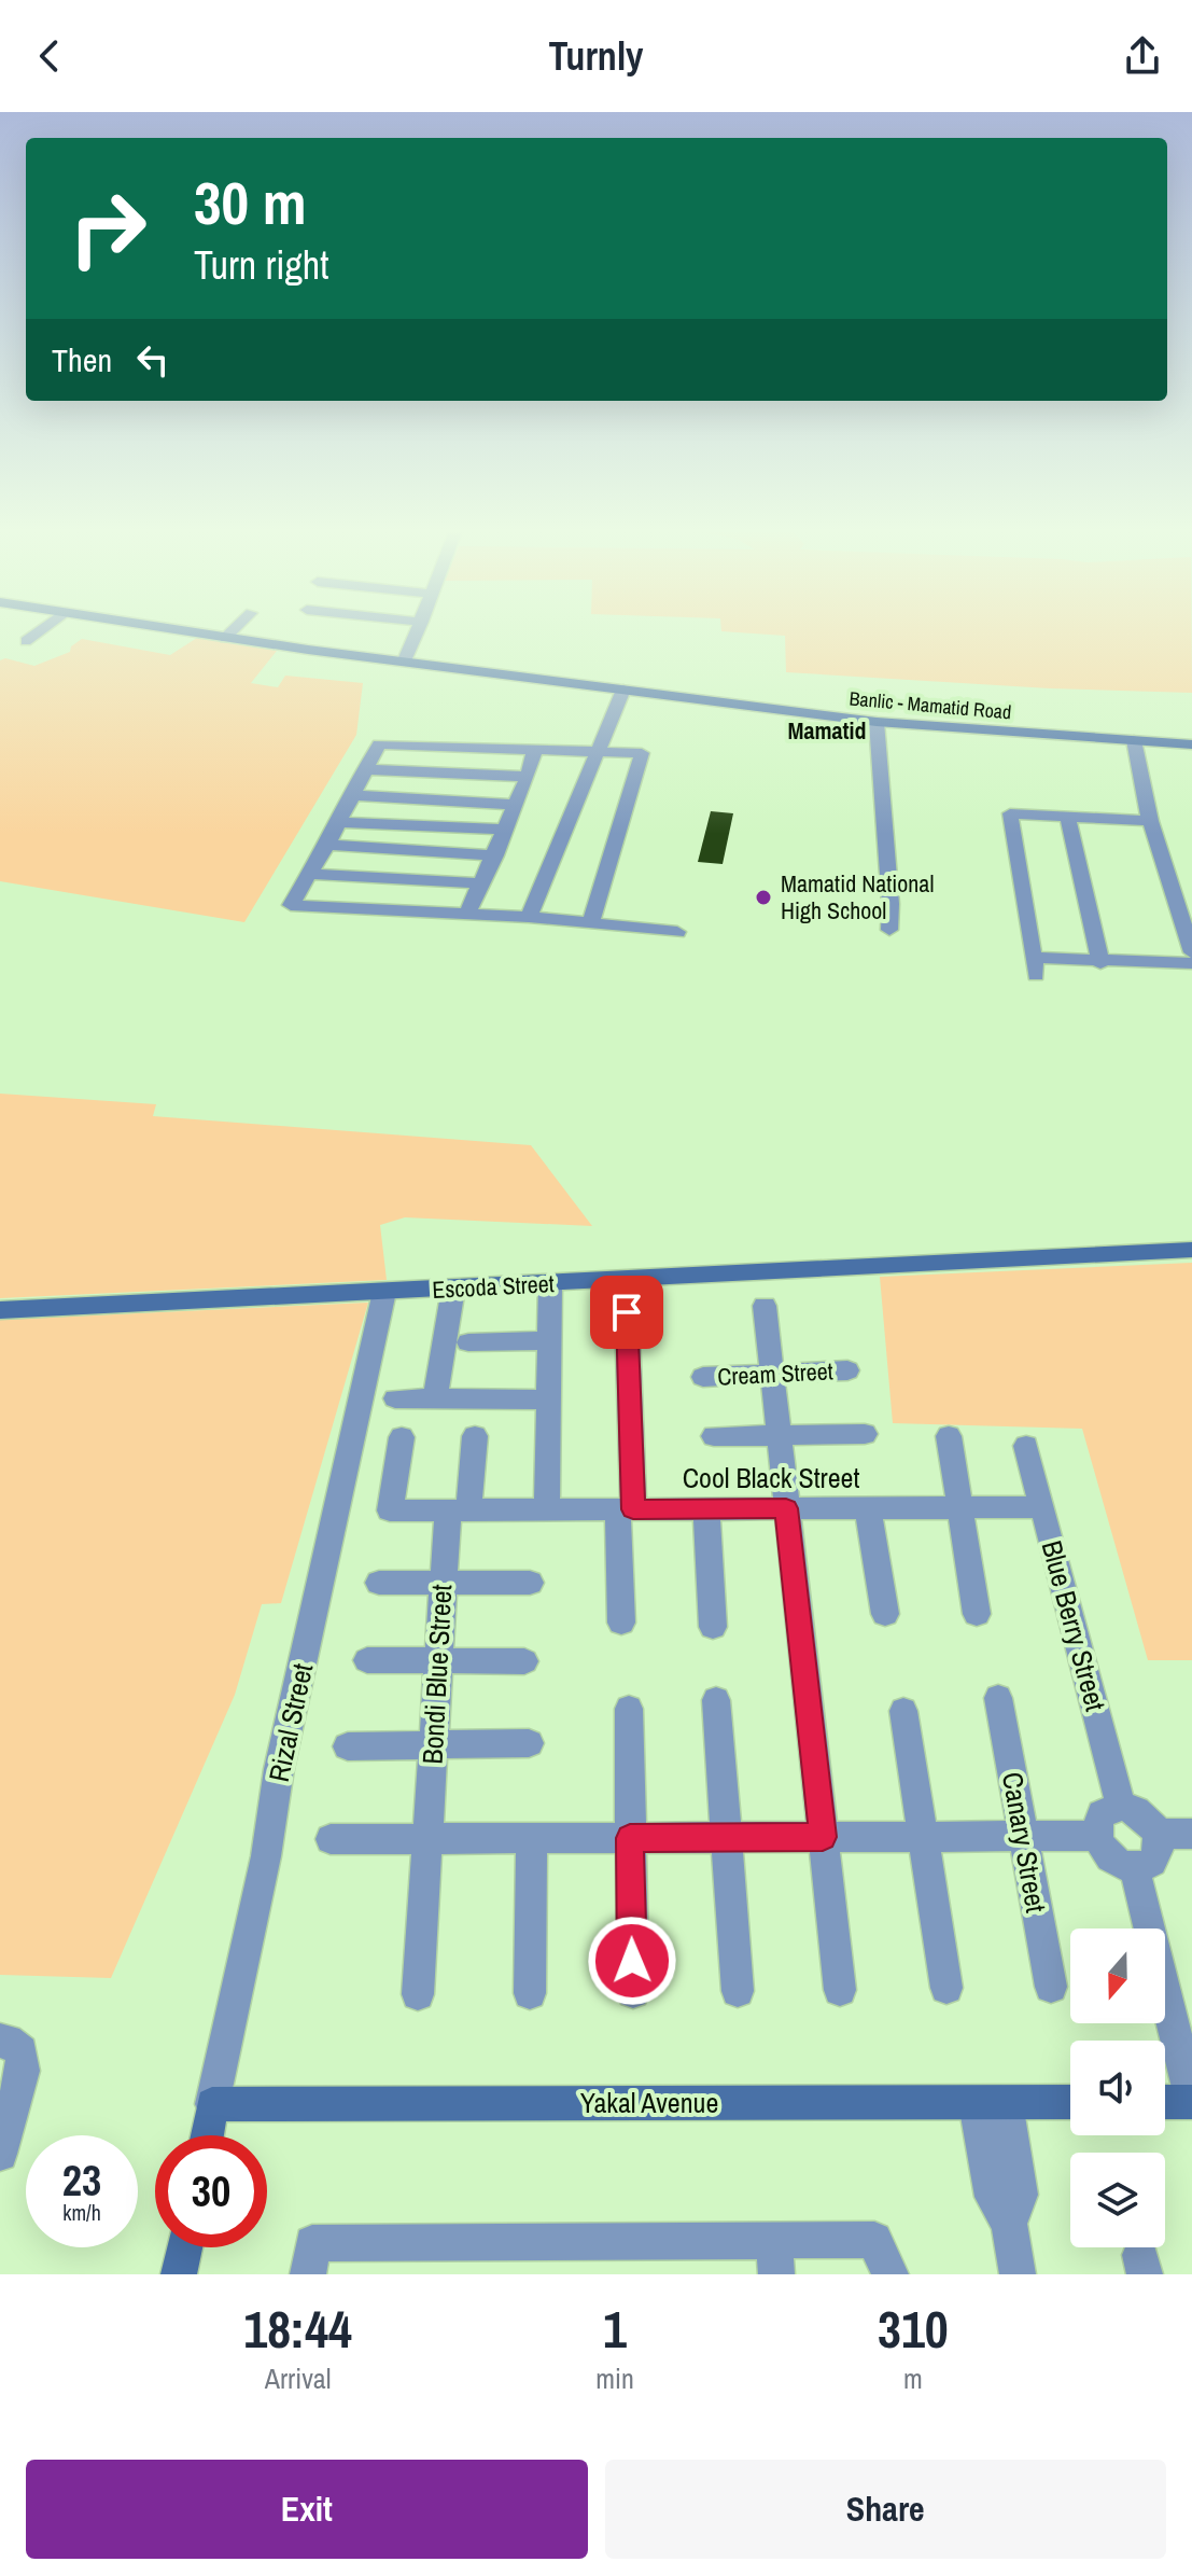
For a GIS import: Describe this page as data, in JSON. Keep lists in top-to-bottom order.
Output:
{
  "streets": {
    "main road": [
      "Banlic - Mamatid Road",
      "Escoda Street",
      "Rizal Street",
      "Yakal Avenue"
    ],
    "street": [
      "Cream Street",
      "Cool Black Street",
      "Blue Berry Street",
      "Bondi Blue Street",
      "Canary Street"
    ]
  },
  "crossings": [
    ["Escoda Street", "Rizal Street"],
    ["Cool Black Street", "Blue Berry Street"],
    ["Cool Black Street", "Bondi Blue Street"],
    ["Rizal Street", "Yakal Avenue"]
  ],
  "districts": ["Mamatid"],
  "places": ["Mamatid National High School"],
  "north": "bottom",
  "page": {
    "header": "Turnly",
    "turn": ["30 m", "Turn right"],
    "then": "Then",
    "speed": "23 km/h",
    "limit": "30",
    "eta": [
      "18:44",
      "Arrival",
      "1",
      "min",
      "310",
      "m"
    ],
    "buttons": ["Exit", "Share"]
  }
}
